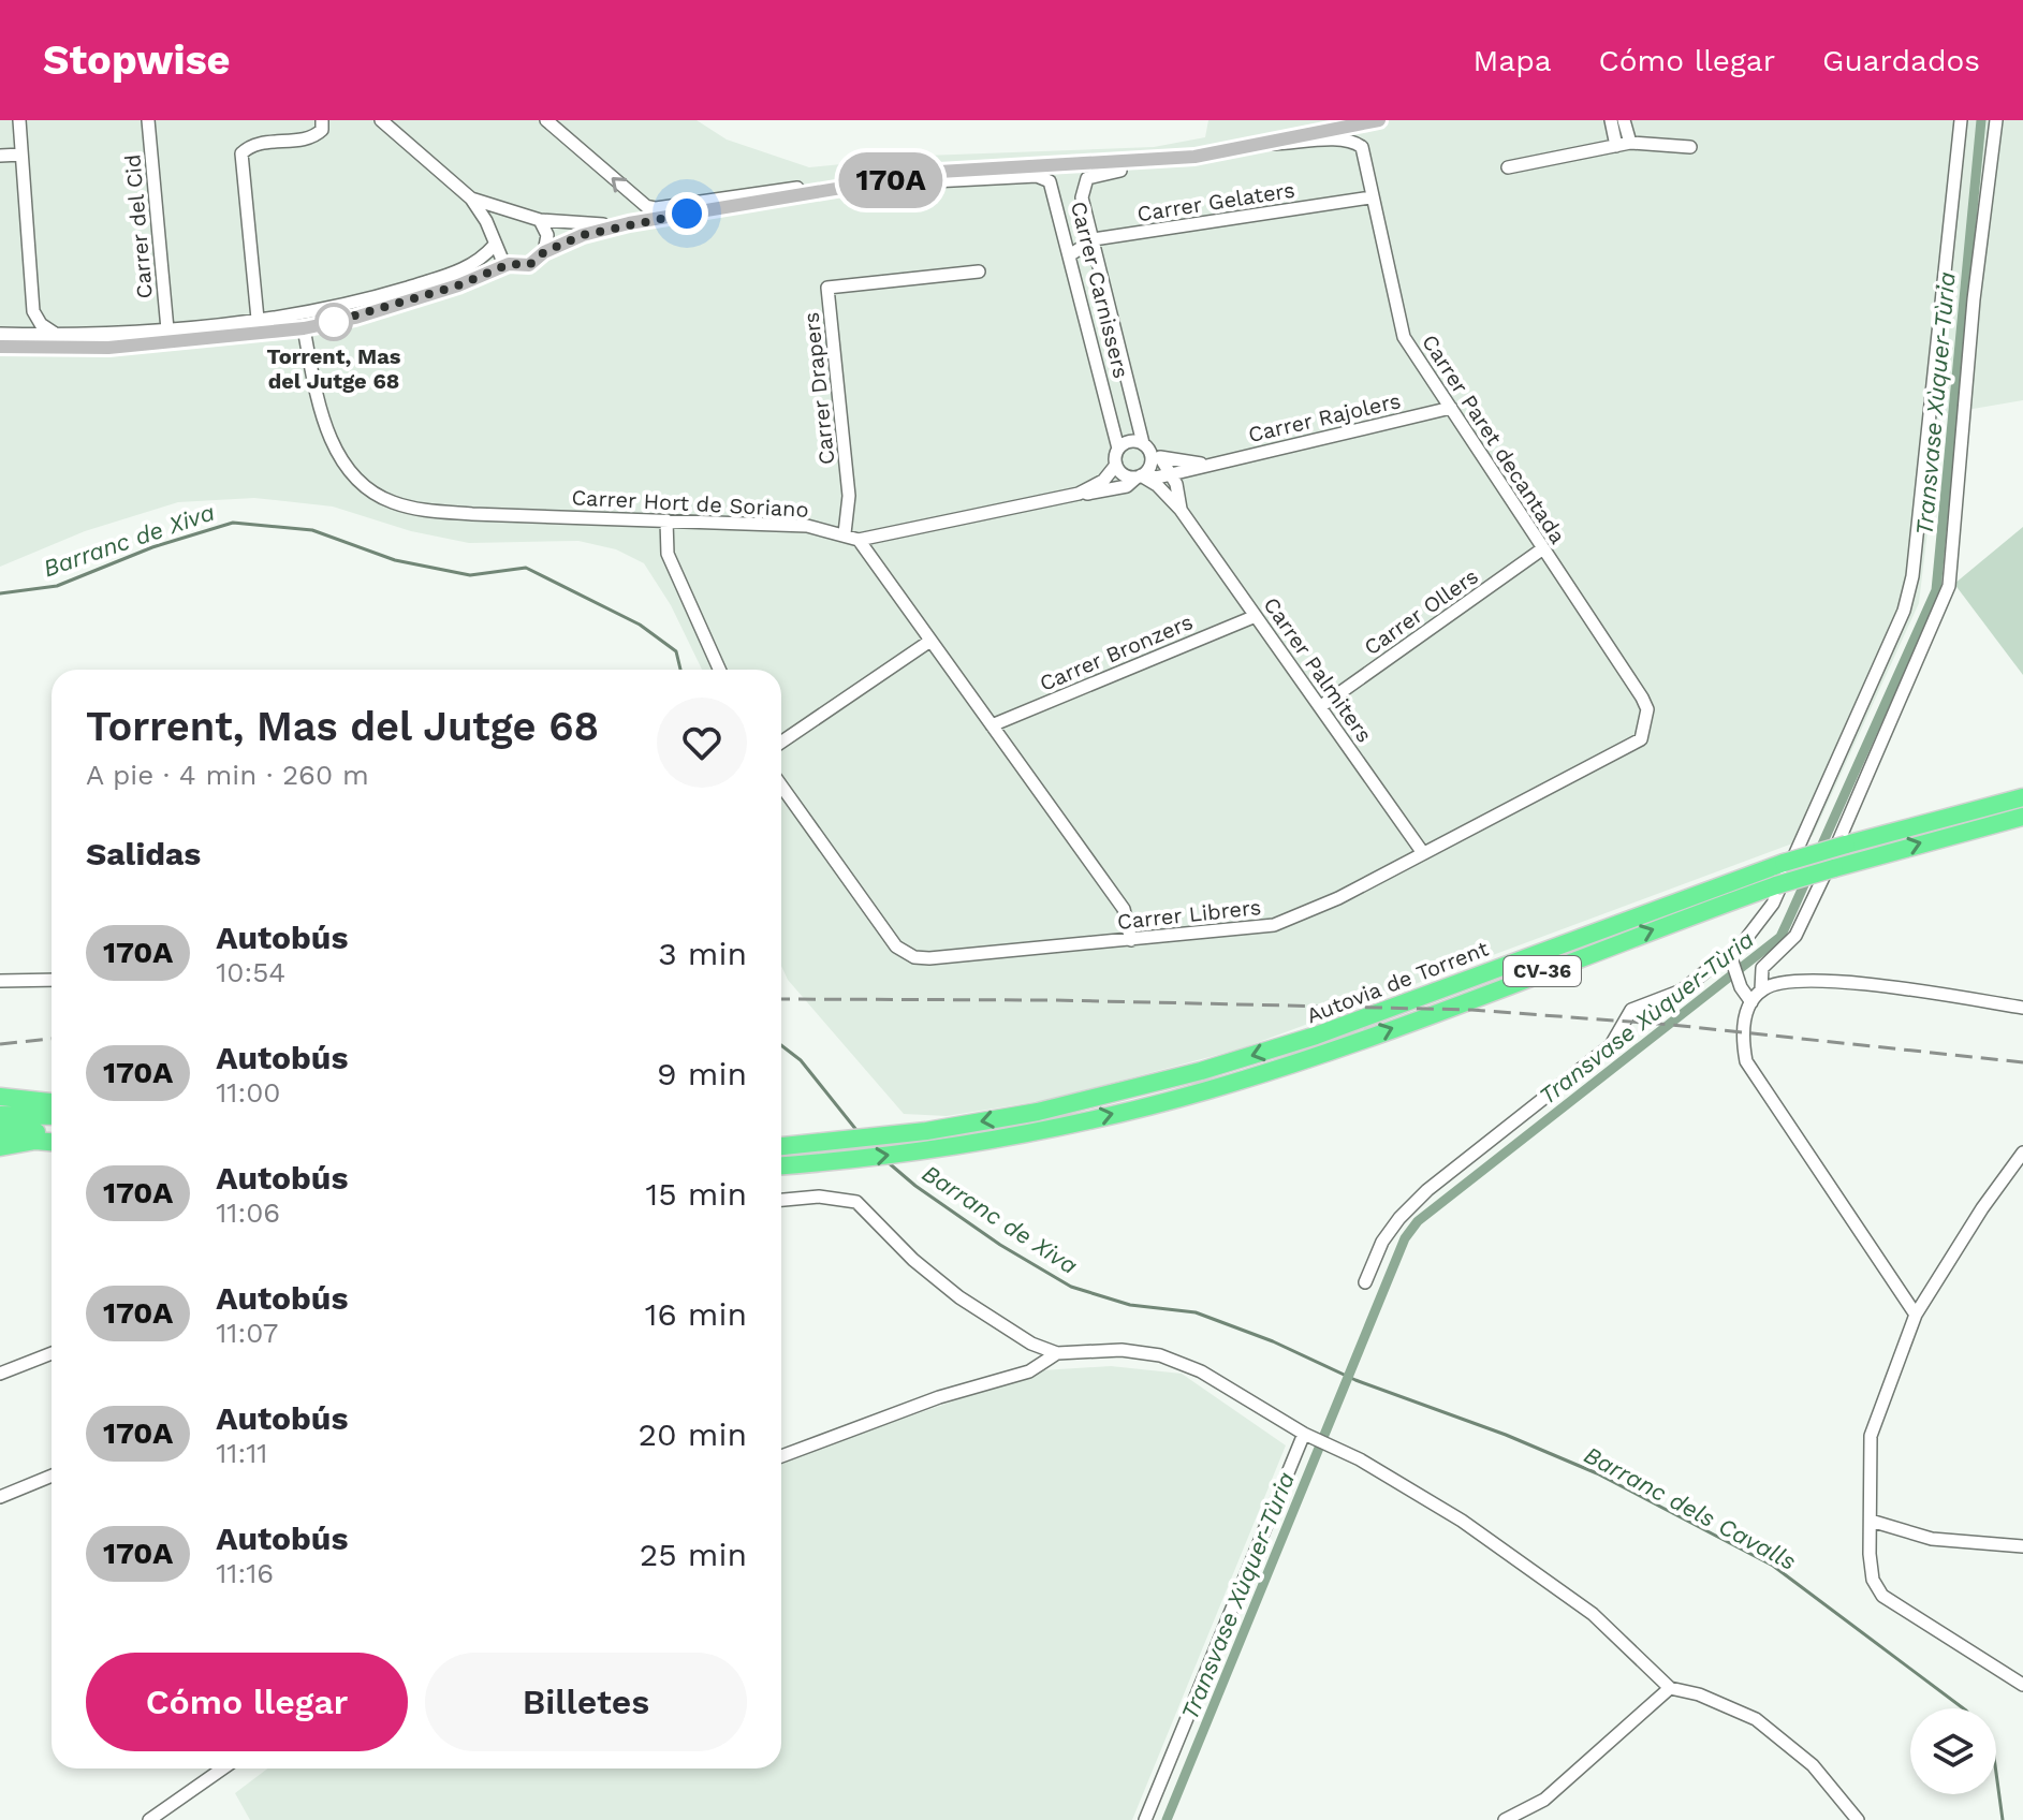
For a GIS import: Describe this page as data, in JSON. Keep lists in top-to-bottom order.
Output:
{
  "streets": {
    "highway": ["CV-36", "Autovia de Torrent"],
    "street": [
      "Carrer Gelaters",
      "Carrer del Cid",
      "Carrer Carnissers",
      "Carrer Drapers",
      "Carrer Rajolers",
      "Carrer Paret decantada",
      "Carrer Hort de Soriano",
      "Carrer Ollers",
      "Carrer Bronzers",
      "Carrer Palmiters",
      "Carrer Librers"
    ]
  },
  "crossings": [
    ["Carrer Gelaters", "Carrer Carnissers"],
    ["Carrer Gelaters", "Carrer Paret decantada"],
    ["Carrer Carnissers", "Carrer Rajolers"],
    ["Carrer Carnissers", "Carrer Palmiters"],
    ["Carrer Drapers", "Carrer Hort de Soriano"],
    ["Carrer Rajolers", "Carrer Paret decantada"],
    ["Carrer Rajolers", "Carrer Hort de Soriano"],
    ["Carrer Rajolers", "Carrer Palmiters"],
    ["Carrer Paret decantada", "Carrer Ollers"],
    ["Carrer Paret decantada", "Carrer Librers"],
    ["Carrer Hort de Soriano", "Carrer Bronzers"],
    ["Carrer Hort de Soriano", "Carrer Librers"],
    ["Carrer Ollers", "Carrer Palmiters"],
    ["Carrer Bronzers", "Carrer Palmiters"],
    ["Carrer Palmiters", "Carrer Librers"]
  ],
  "water": ["Transvase Xùquer-Tùria", "Barranc de Xiva", "Barranc dels Cavalls"],
  "places": ["Torrent, Mas del Jutge 68"],
  "lines": ["bus line 170A"],
  "page": {
    "header": "Stopwise",
    "nav": ["Mapa", "Cómo llegar", "Guardados"],
    "on_map": "170A",
    "heading": [
      ["Torrent, Mas del Jutge 68", "A pie · 4 min · 260 m"],
      "Salidas"
    ],
    "list": [
      {
        "mark": "170A",
        "name": "Autobús",
        "note": "10:54",
        "value": "3 min"
      },
      {
        "mark": "170A",
        "name": "Autobús",
        "note": "11:00",
        "value": "9 min"
      },
      {
        "mark": "170A",
        "name": "Autobús",
        "note": "11:06",
        "value": "15 min"
      },
      {
        "mark": "170A",
        "name": "Autobús",
        "note": "11:07",
        "value": "16 min"
      },
      {
        "mark": "170A",
        "name": "Autobús",
        "note": "11:11",
        "value": "20 min"
      },
      {
        "mark": "170A",
        "name": "Autobús",
        "note": "11:16",
        "value": "25 min"
      }
    ],
    "buttons": ["Cómo llegar", "Billetes"]
  }
}
